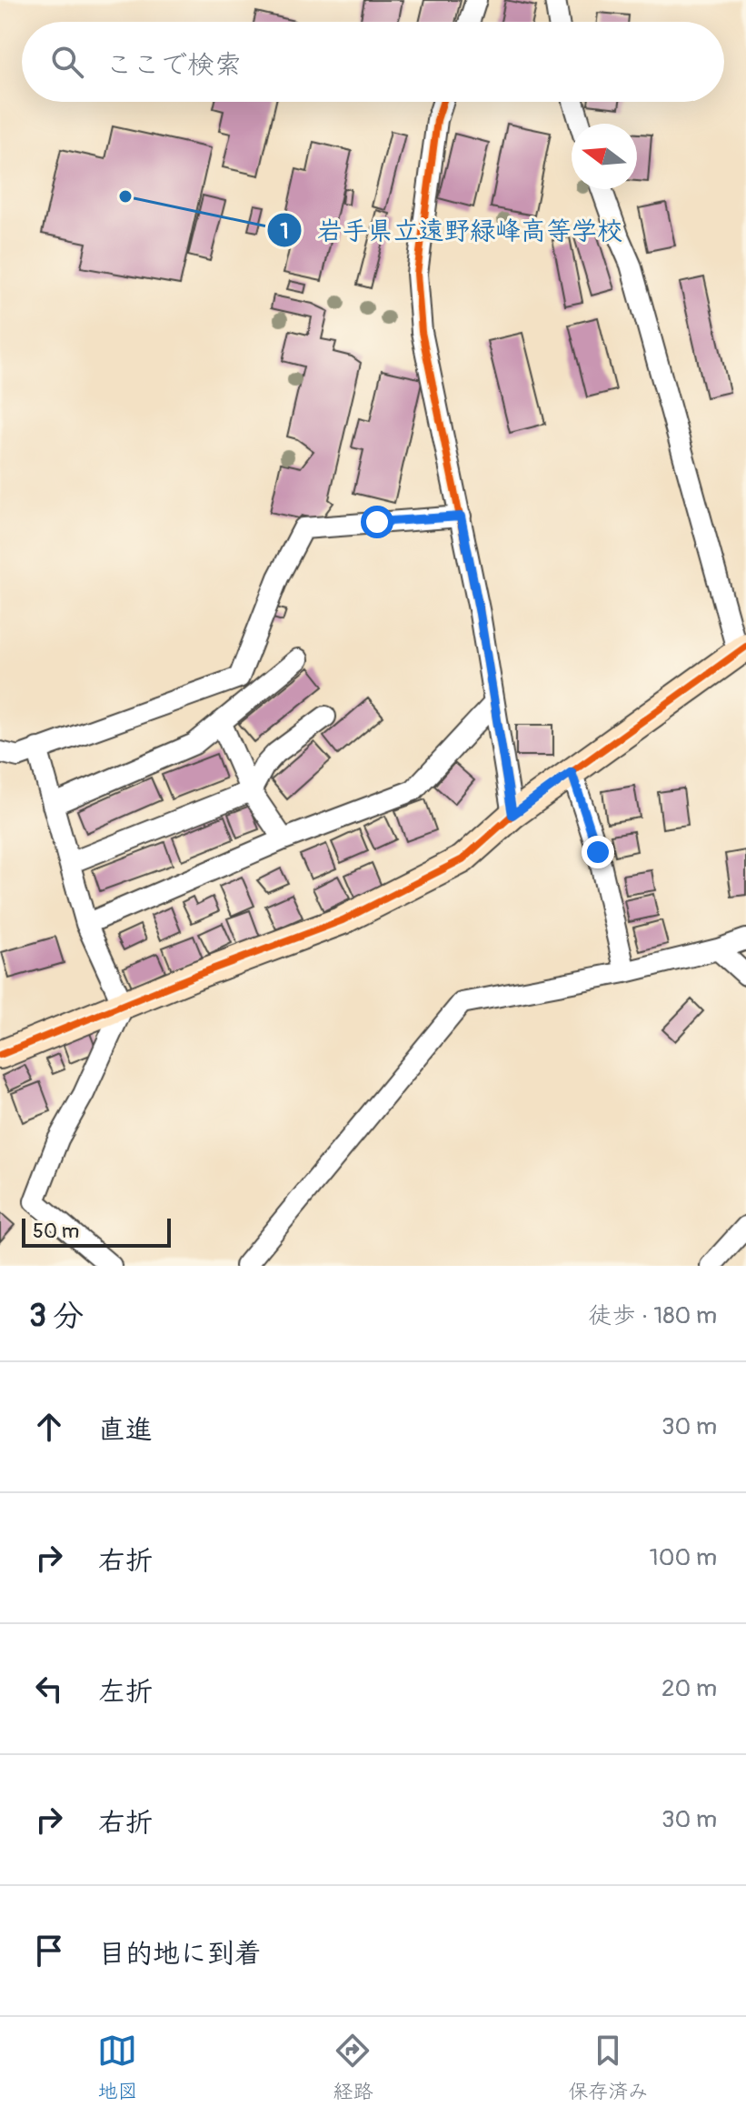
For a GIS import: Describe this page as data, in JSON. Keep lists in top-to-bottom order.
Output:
{
  "places": ["岩手県立遠野緑峰高等学校"],
  "scale_bar": "50 m",
  "north": "left",
  "page": {
    "search": "ここで検索",
    "scale": "50 m",
    "heading": ["3 分", "徒歩 · 180 m"],
    "list": [
      ["直進", "30 m"],
      ["右折", "100 m"],
      ["左折", "20 m"],
      ["右折", "30 m"],
      "目的地に到着"
    ],
    "nav": ["地図", "経路", "保存済み"]
  }
}
